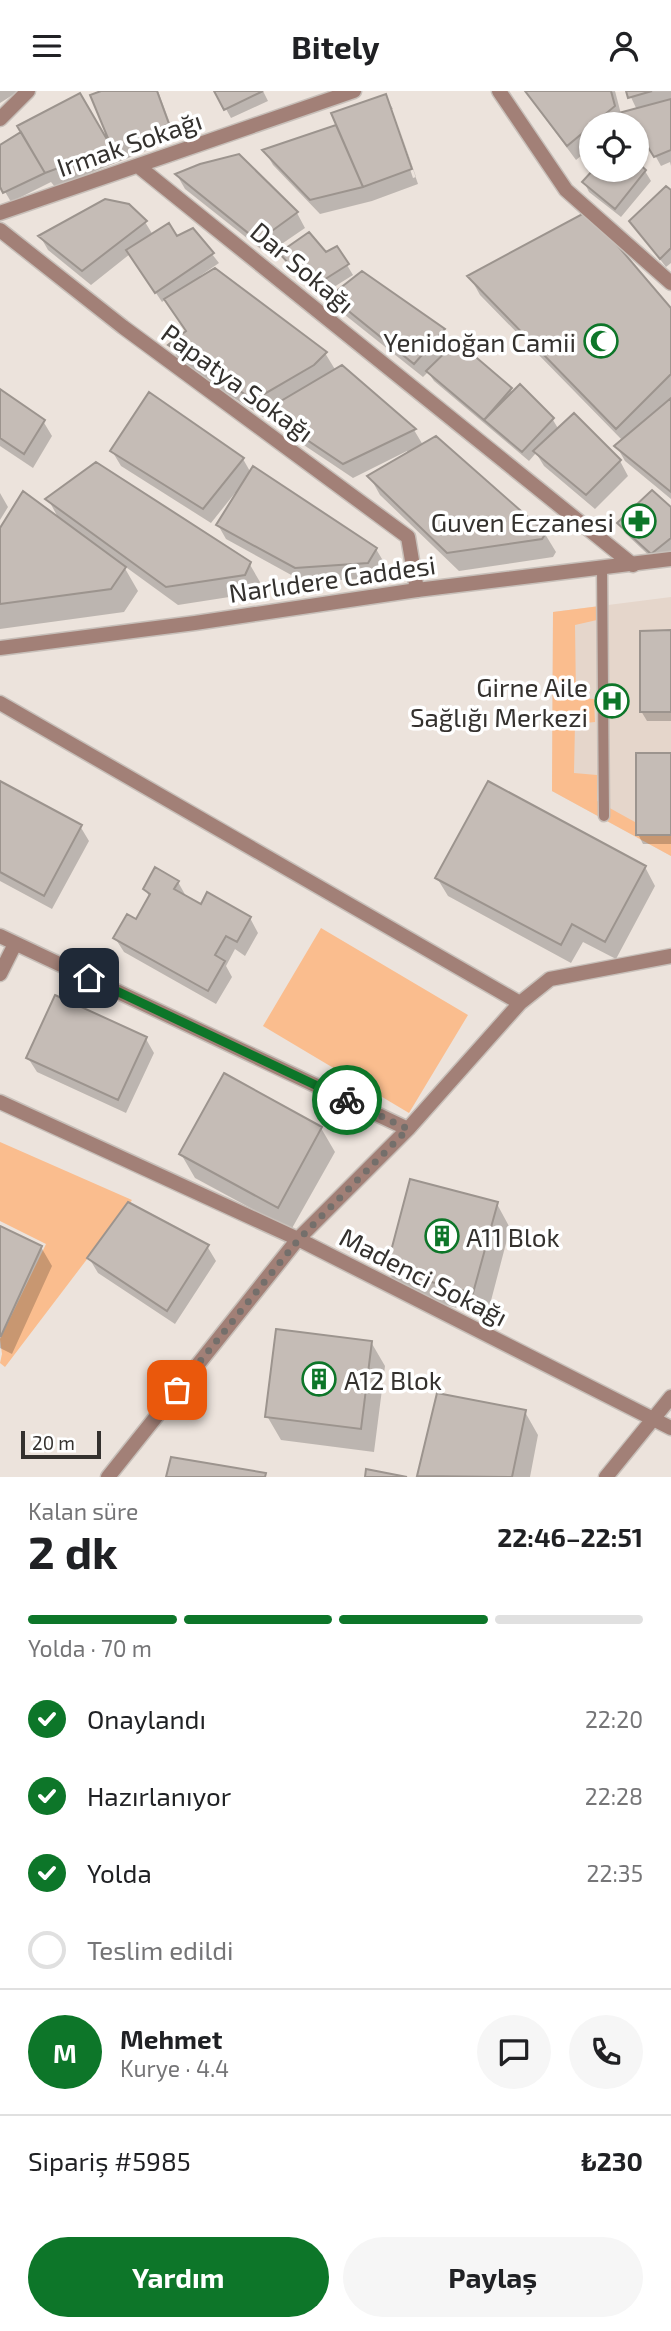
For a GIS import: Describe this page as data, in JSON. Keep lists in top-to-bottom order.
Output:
{
  "streets": {
    "street": [
      "Irmak Sokağı",
      "Dar Sokağı",
      "Papatya Sokağı",
      "Narlıdere Caddesi",
      "Madenci Sokağı"
    ]
  },
  "crossings": [
    ["Irmak Sokağı", "Dar Sokağı"],
    ["Dar Sokağı", "Narlıdere Caddesi"],
    ["Papatya Sokağı", "Narlıdere Caddesi"]
  ],
  "places": {
    "mosque": ["Yenidoğan Camii"],
    "pharmacy": ["Guven Eczanesi"],
    "hospital": ["Girne Aile Sağlığı Merkezi"],
    "building": ["A11 Blok", "A12 Blok"]
  },
  "scale_bar": "20 m",
  "page": {
    "header": "Bitely",
    "scale": "20 m",
    "heading": ["2 dk", "Kalan süre", "22:46–22:51"],
    "panel": [
      "Mehmet",
      "Kurye · 4.4",
      "Sipariş #5985",
      "₺230"
    ],
    "bar": "Yolda · 70 m",
    "list": [
      ["Onaylandı", "22:20"],
      ["Hazırlanıyor", "22:28"],
      ["Yolda", "22:35"],
      "Teslim edildi"
    ],
    "round": "M",
    "buttons": ["Yardım", "Paylaş"]
  }
}
